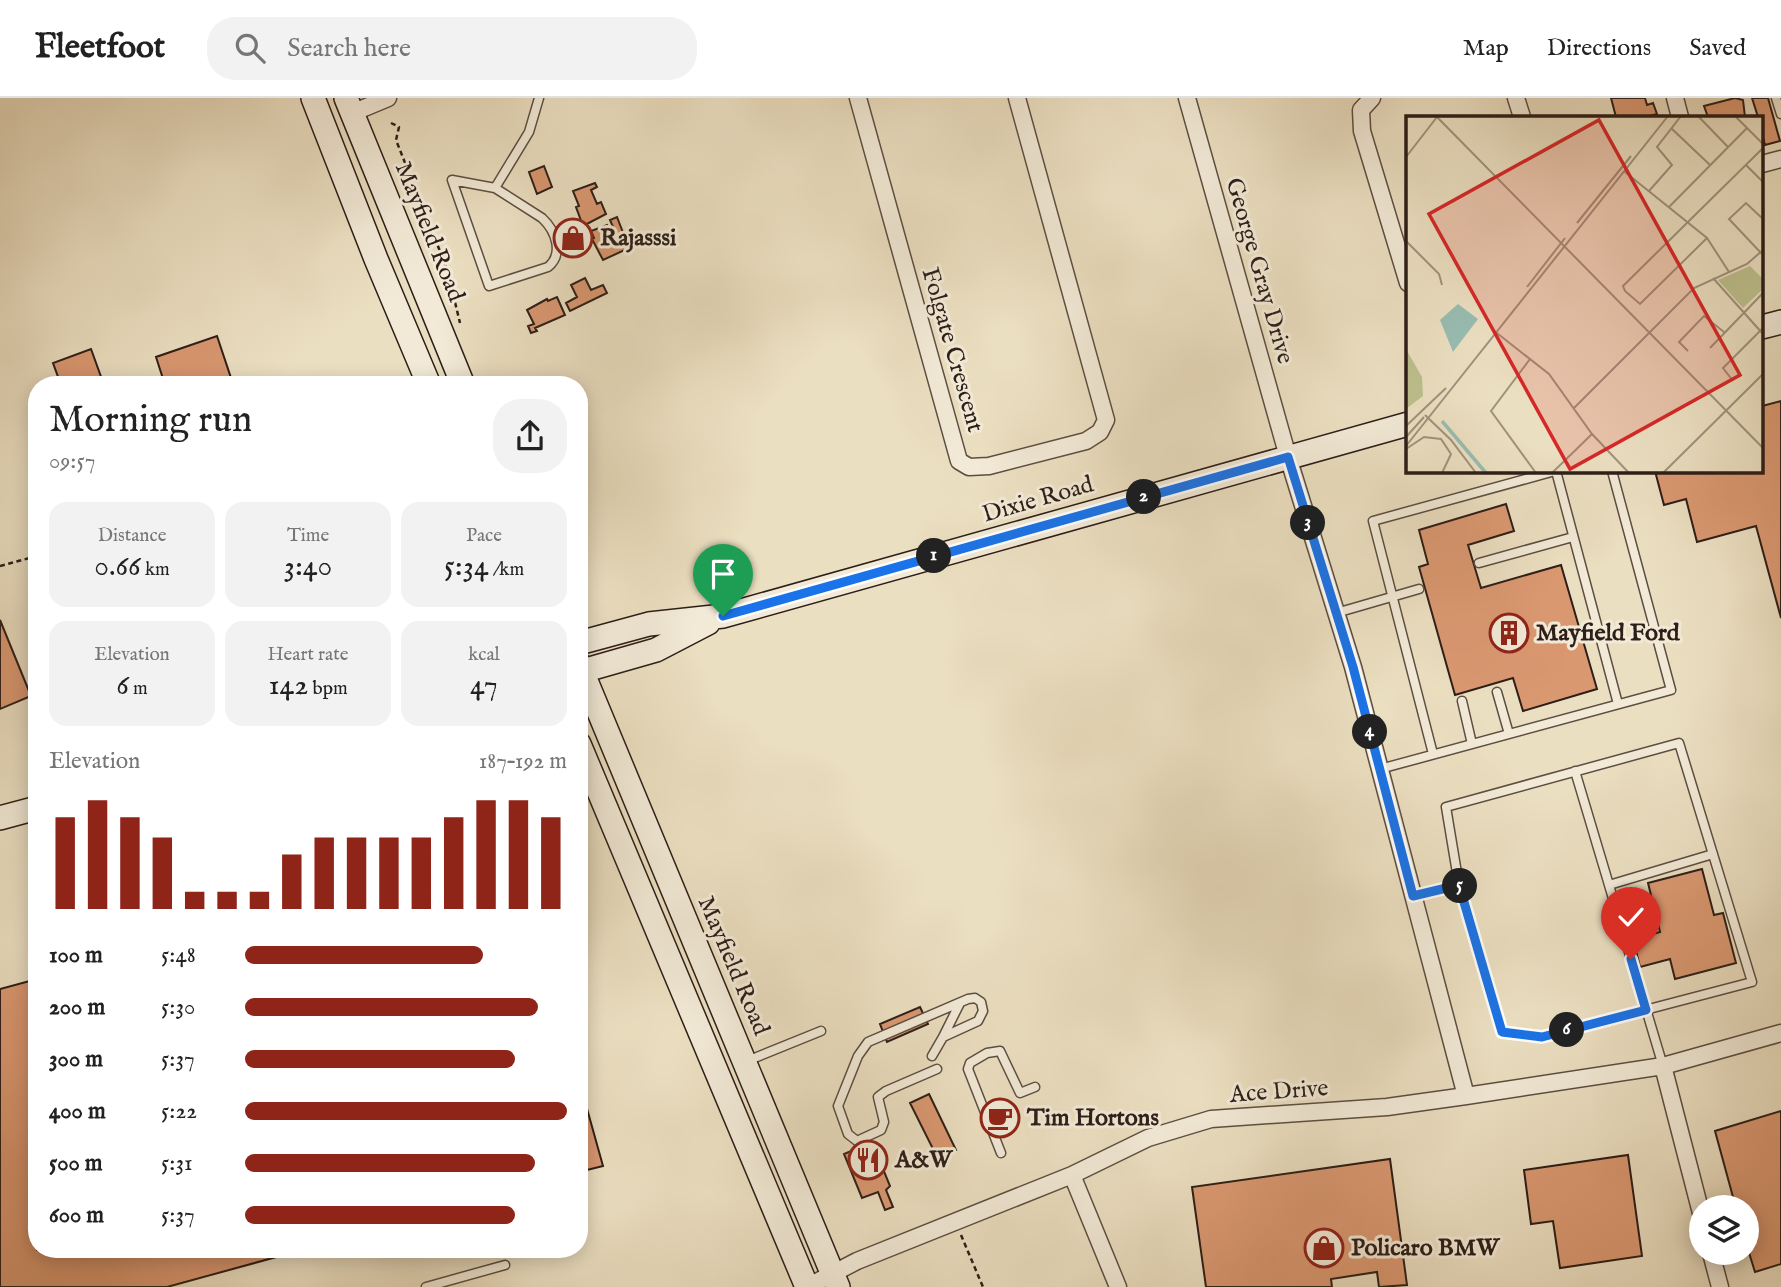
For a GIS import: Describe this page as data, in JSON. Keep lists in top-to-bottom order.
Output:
{
  "streets": {
    "main road": ["Mayfield Road", "Dixie Road"],
    "street": ["George Gray Drive", "Folgate Crescent", "Ace Drive"]
  },
  "crossings": [
    ["Mayfield Road", "Ace Drive"],
    ["George Gray Drive", "Dixie Road"],
    ["George Gray Drive", "Ace Drive"]
  ],
  "places": {
    "shop": ["Rajasssi", "Policaro BMW"],
    "building": ["Mayfield Ford"],
    "cafe": ["Tim Hortons"],
    "restaurant": ["A&W"]
  },
  "page": {
    "header": "Fleetfoot",
    "search": "Search here",
    "nav": ["Map", "Directions", "Saved"],
    "heading": ["Morning run", "09:57"],
    "pins": [
      "2",
      "3",
      "1",
      "4",
      "5",
      "6"
    ],
    "stats": [
      ["Distance", "0.66 km"],
      ["Time", "3:40"],
      ["Pace", "5:34 /km"],
      ["Elevation", "6 m"],
      ["Heart rate", "142 bpm"],
      ["kcal", "47"]
    ],
    "chart": ["Elevation", "187–192 m"],
    "list": [
      {
        "name": "100 m",
        "note": "5:48"
      },
      {
        "name": "200 m",
        "note": "5:30"
      },
      {
        "name": "300 m",
        "note": "5:37"
      },
      {
        "name": "400 m",
        "note": "5:22"
      },
      {
        "name": "500 m",
        "note": "5:31"
      },
      {
        "name": "600 m",
        "note": "5:37"
      }
    ]
  }
}
